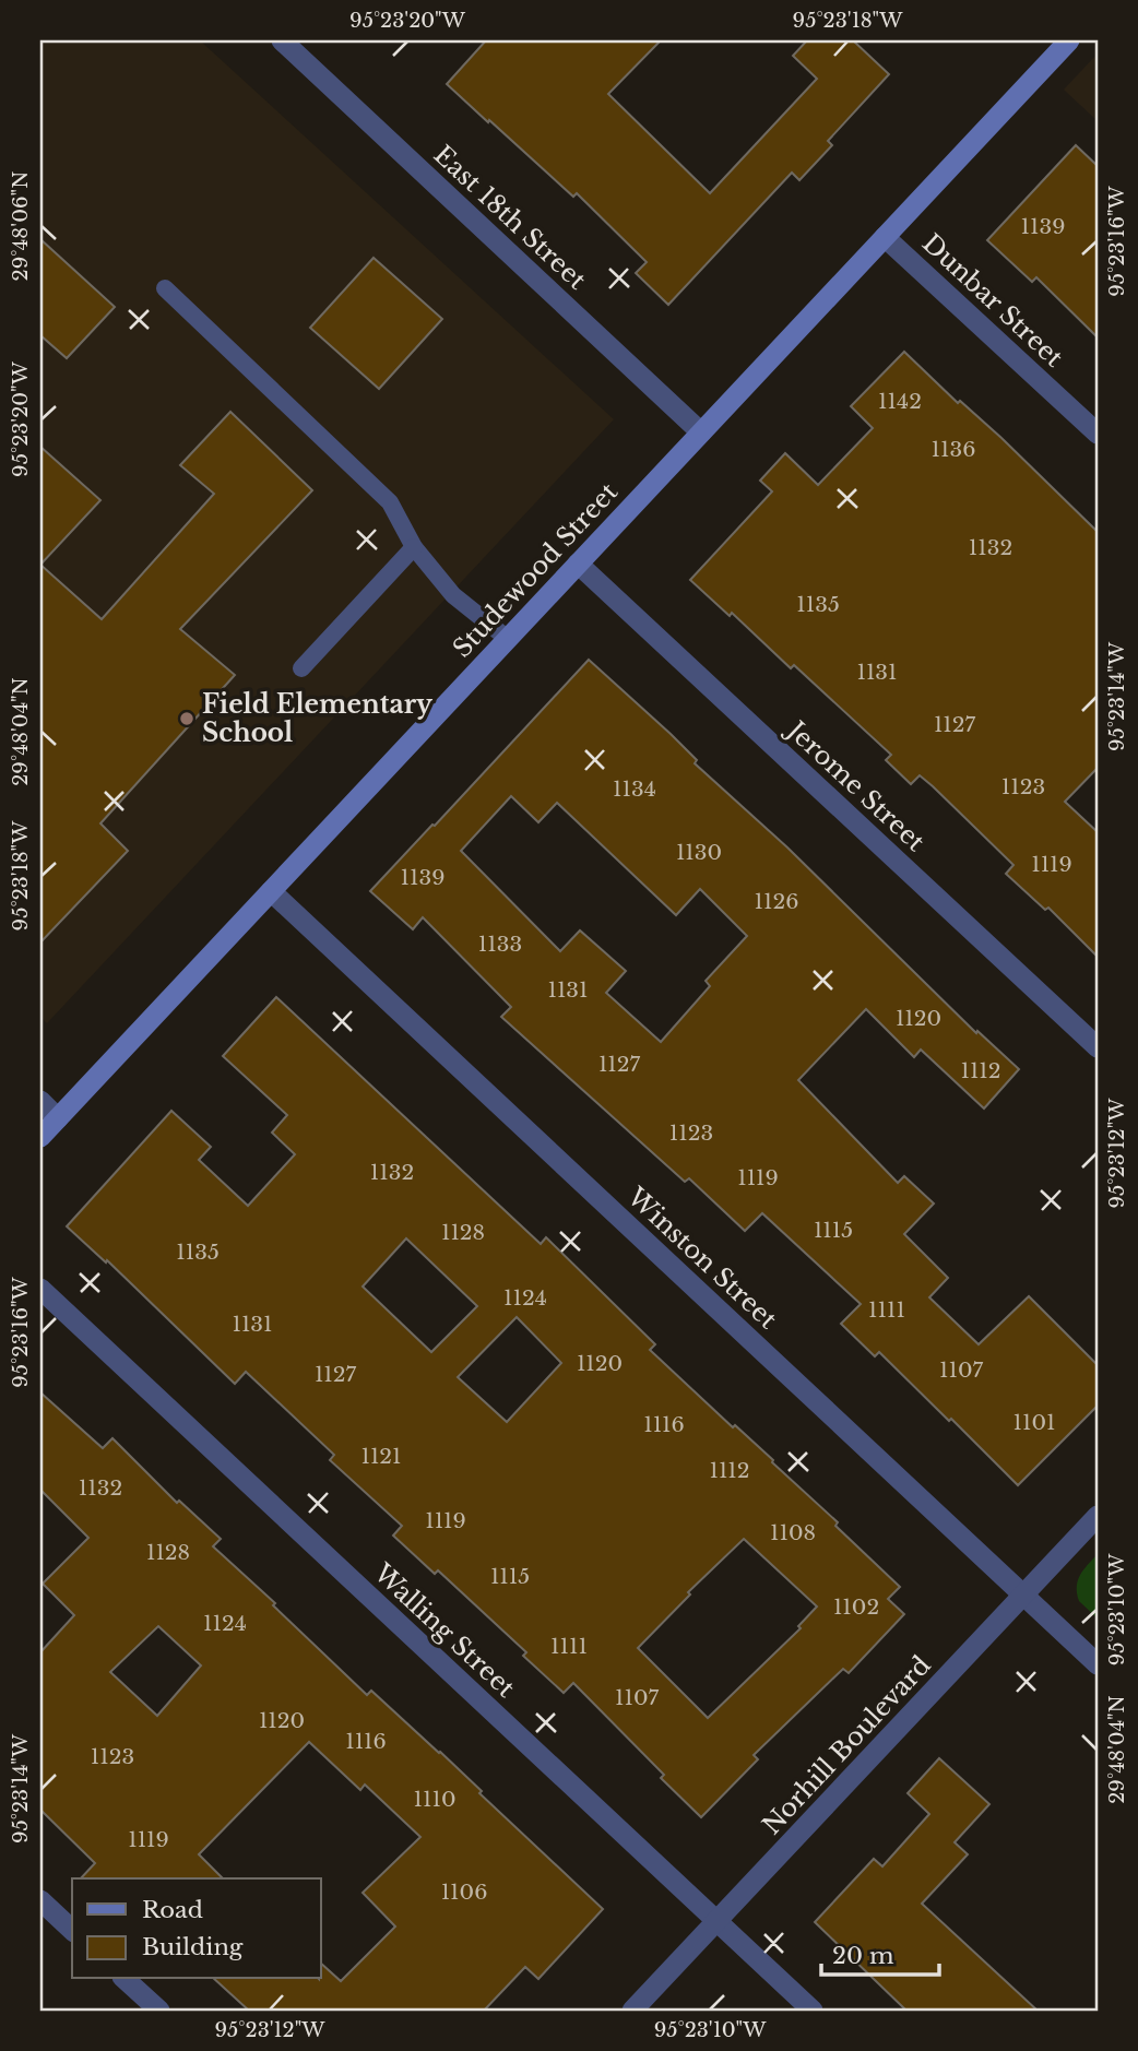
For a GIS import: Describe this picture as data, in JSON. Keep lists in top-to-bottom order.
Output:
{
  "streets": {
    "main road": ["Studewood Street"],
    "street": [
      "East 18th Street",
      "Dunbar Street",
      "Jerome Street",
      "Winston Street",
      "Walling Street",
      "Norhill Boulevard"
    ]
  },
  "crossings": [
    ["East 18th Street", "Studewood Street"],
    ["Dunbar Street", "Studewood Street"],
    ["Studewood Street", "Jerome Street"],
    ["Studewood Street", "Winston Street"],
    ["Winston Street", "Norhill Boulevard"],
    ["Walling Street", "Norhill Boulevard"]
  ],
  "places": ["Field Elementary School"],
  "house_numbers": [
    "1139",
    "1142",
    "1136",
    "1132",
    "1135",
    "1131",
    "1127",
    "1123",
    "1134",
    "1130",
    "1119",
    "1139",
    "1126",
    "1133",
    "1131",
    "1120",
    "1127",
    "1112",
    "1123",
    "1132",
    "1119",
    "1115",
    "1128",
    "1135",
    "1124",
    "1111",
    "1131",
    "1120",
    "1107",
    "1127",
    "1101",
    "1116",
    "1121",
    "1112",
    "1132",
    "1119",
    "1108",
    "1128",
    "1115",
    "1102",
    "1124",
    "1111",
    "1107",
    "1120",
    "1116",
    "1123",
    "1110",
    "1119",
    "1106"
  ],
  "legend": ["Road", "Building"],
  "scale_bar": "20 m",
  "coordinates": [
    "95°23'20\"W",
    "95°23'18\"W",
    "29°48'06\"N",
    "95°23'16\"W",
    "95°23'14\"W",
    "29°48'04\"N",
    "95°23'12\"W",
    "95°23'10\"W"
  ]
}
